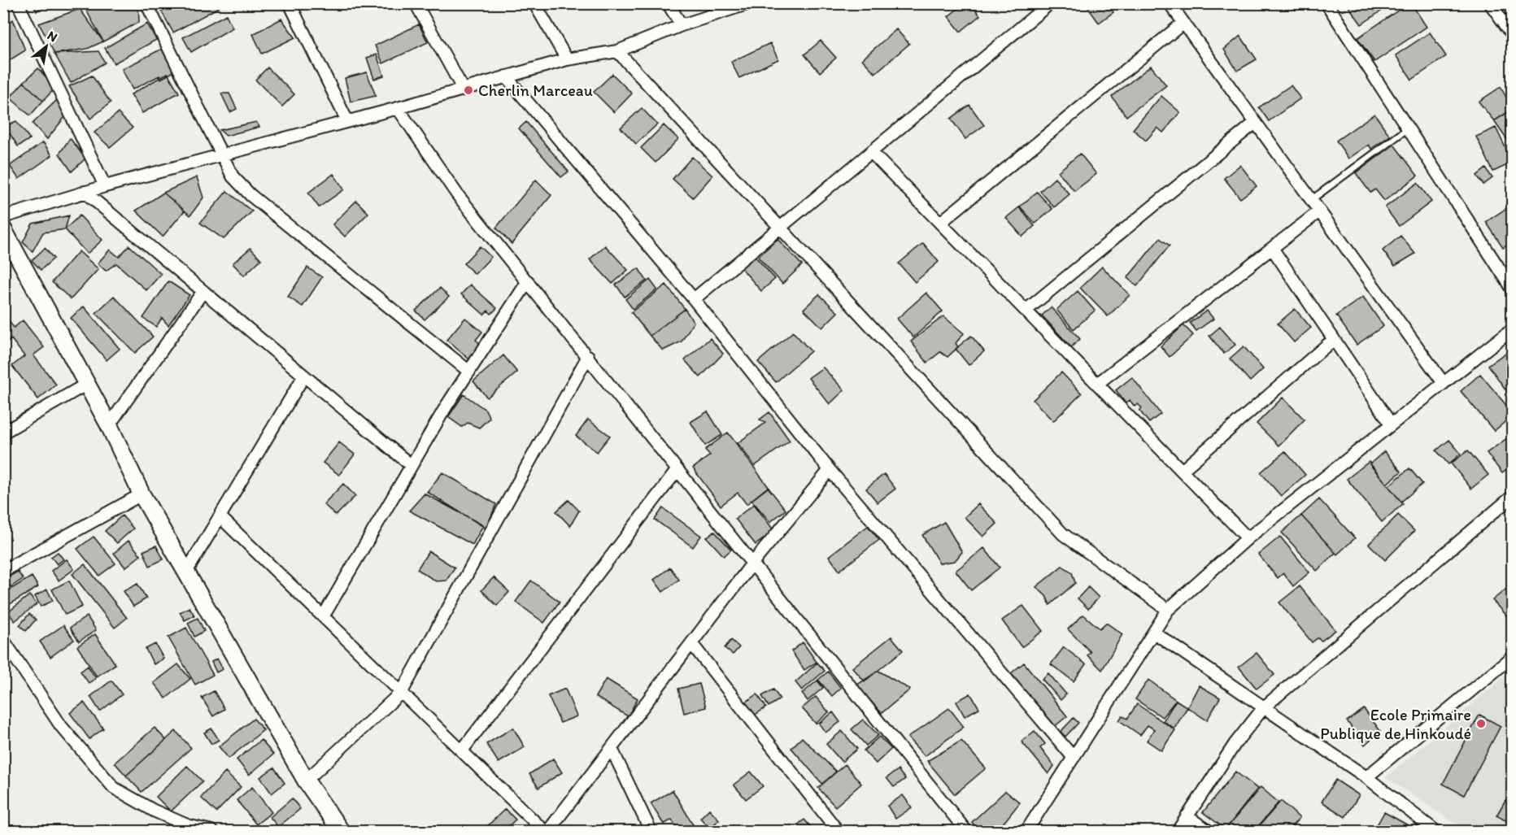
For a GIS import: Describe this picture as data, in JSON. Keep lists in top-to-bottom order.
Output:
{
  "places": ["Cherlin Marceau", "Ecole Primaire Publique de Hinkoudé"],
  "north": "top right"
}
